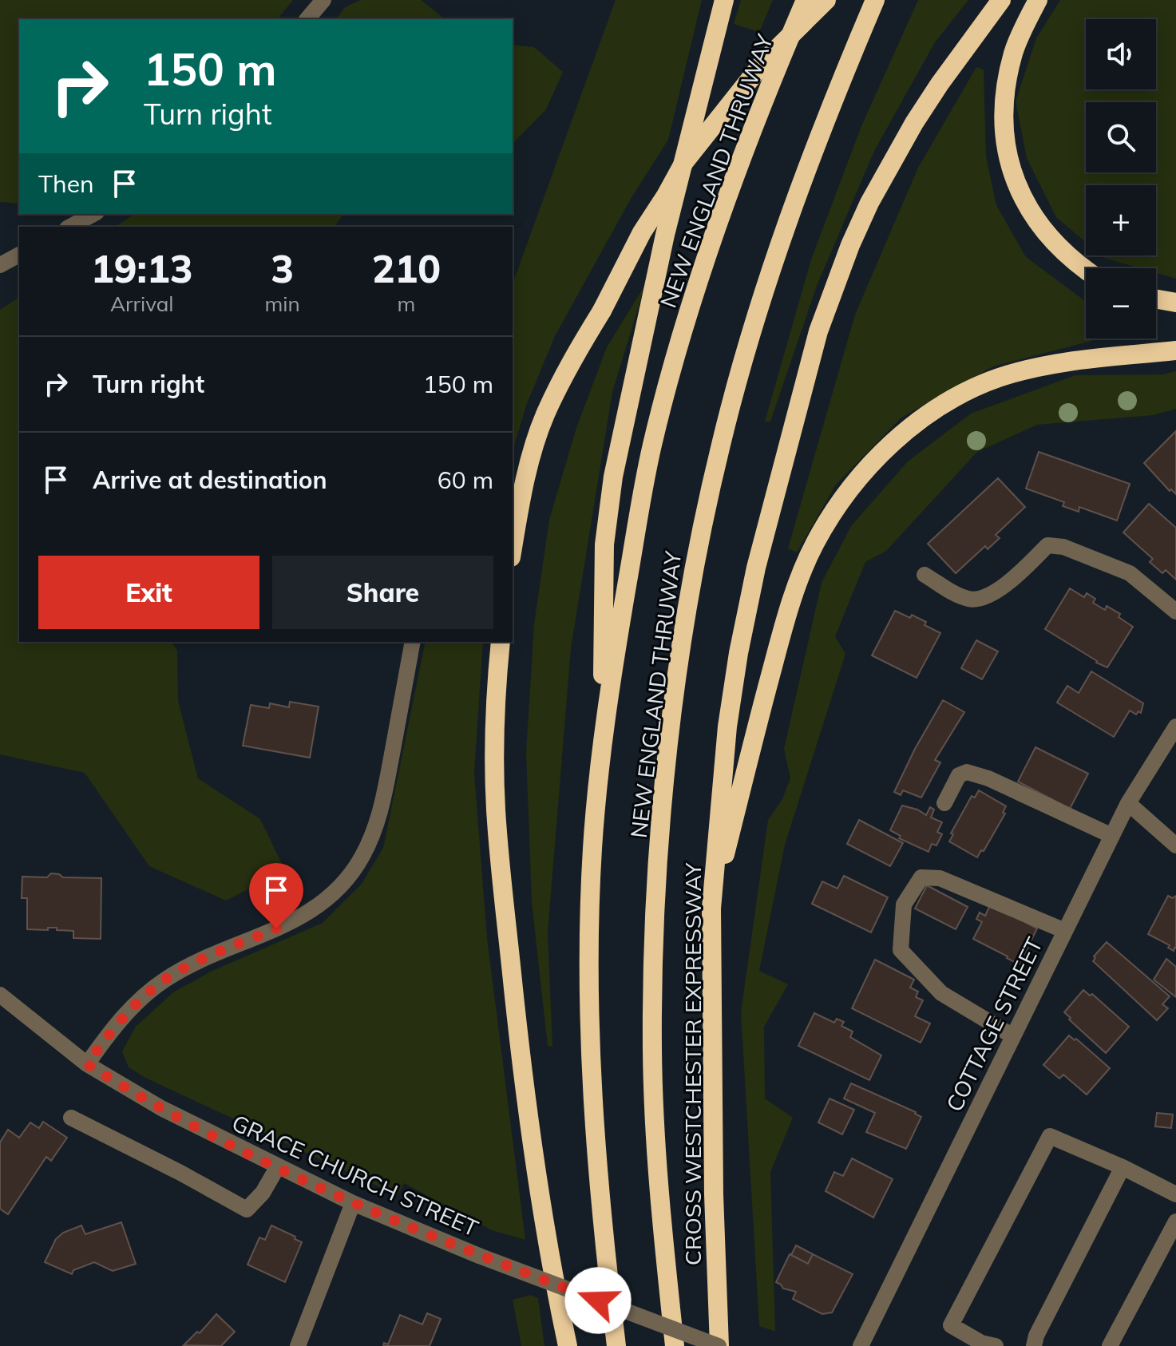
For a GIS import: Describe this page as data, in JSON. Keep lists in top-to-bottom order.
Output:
{
  "streets": {
    "highway": ["NEW ENGLAND THRUWAY", "CROSS WESTCHESTER EXPRESSWAY"],
    "street": ["COTTAGE STREET", "GRACE CHURCH STREET"]
  },
  "crossings": [
    ["CROSS WESTCHESTER EXPRESSWAY", "GRACE CHURCH STREET"]
  ],
  "page": {
    "map_buttons": ["+", "−"],
    "turn": ["150 m", "Turn right"],
    "then": "Then",
    "eta": [
      "19:13",
      "Arrival",
      "3",
      "min",
      "210",
      "m"
    ],
    "list": [
      {
        "name": "Turn right",
        "value": "150 m"
      },
      {
        "name": "Arrive at destination",
        "value": "60 m"
      }
    ],
    "buttons": ["Exit", "Share"]
  }
}
